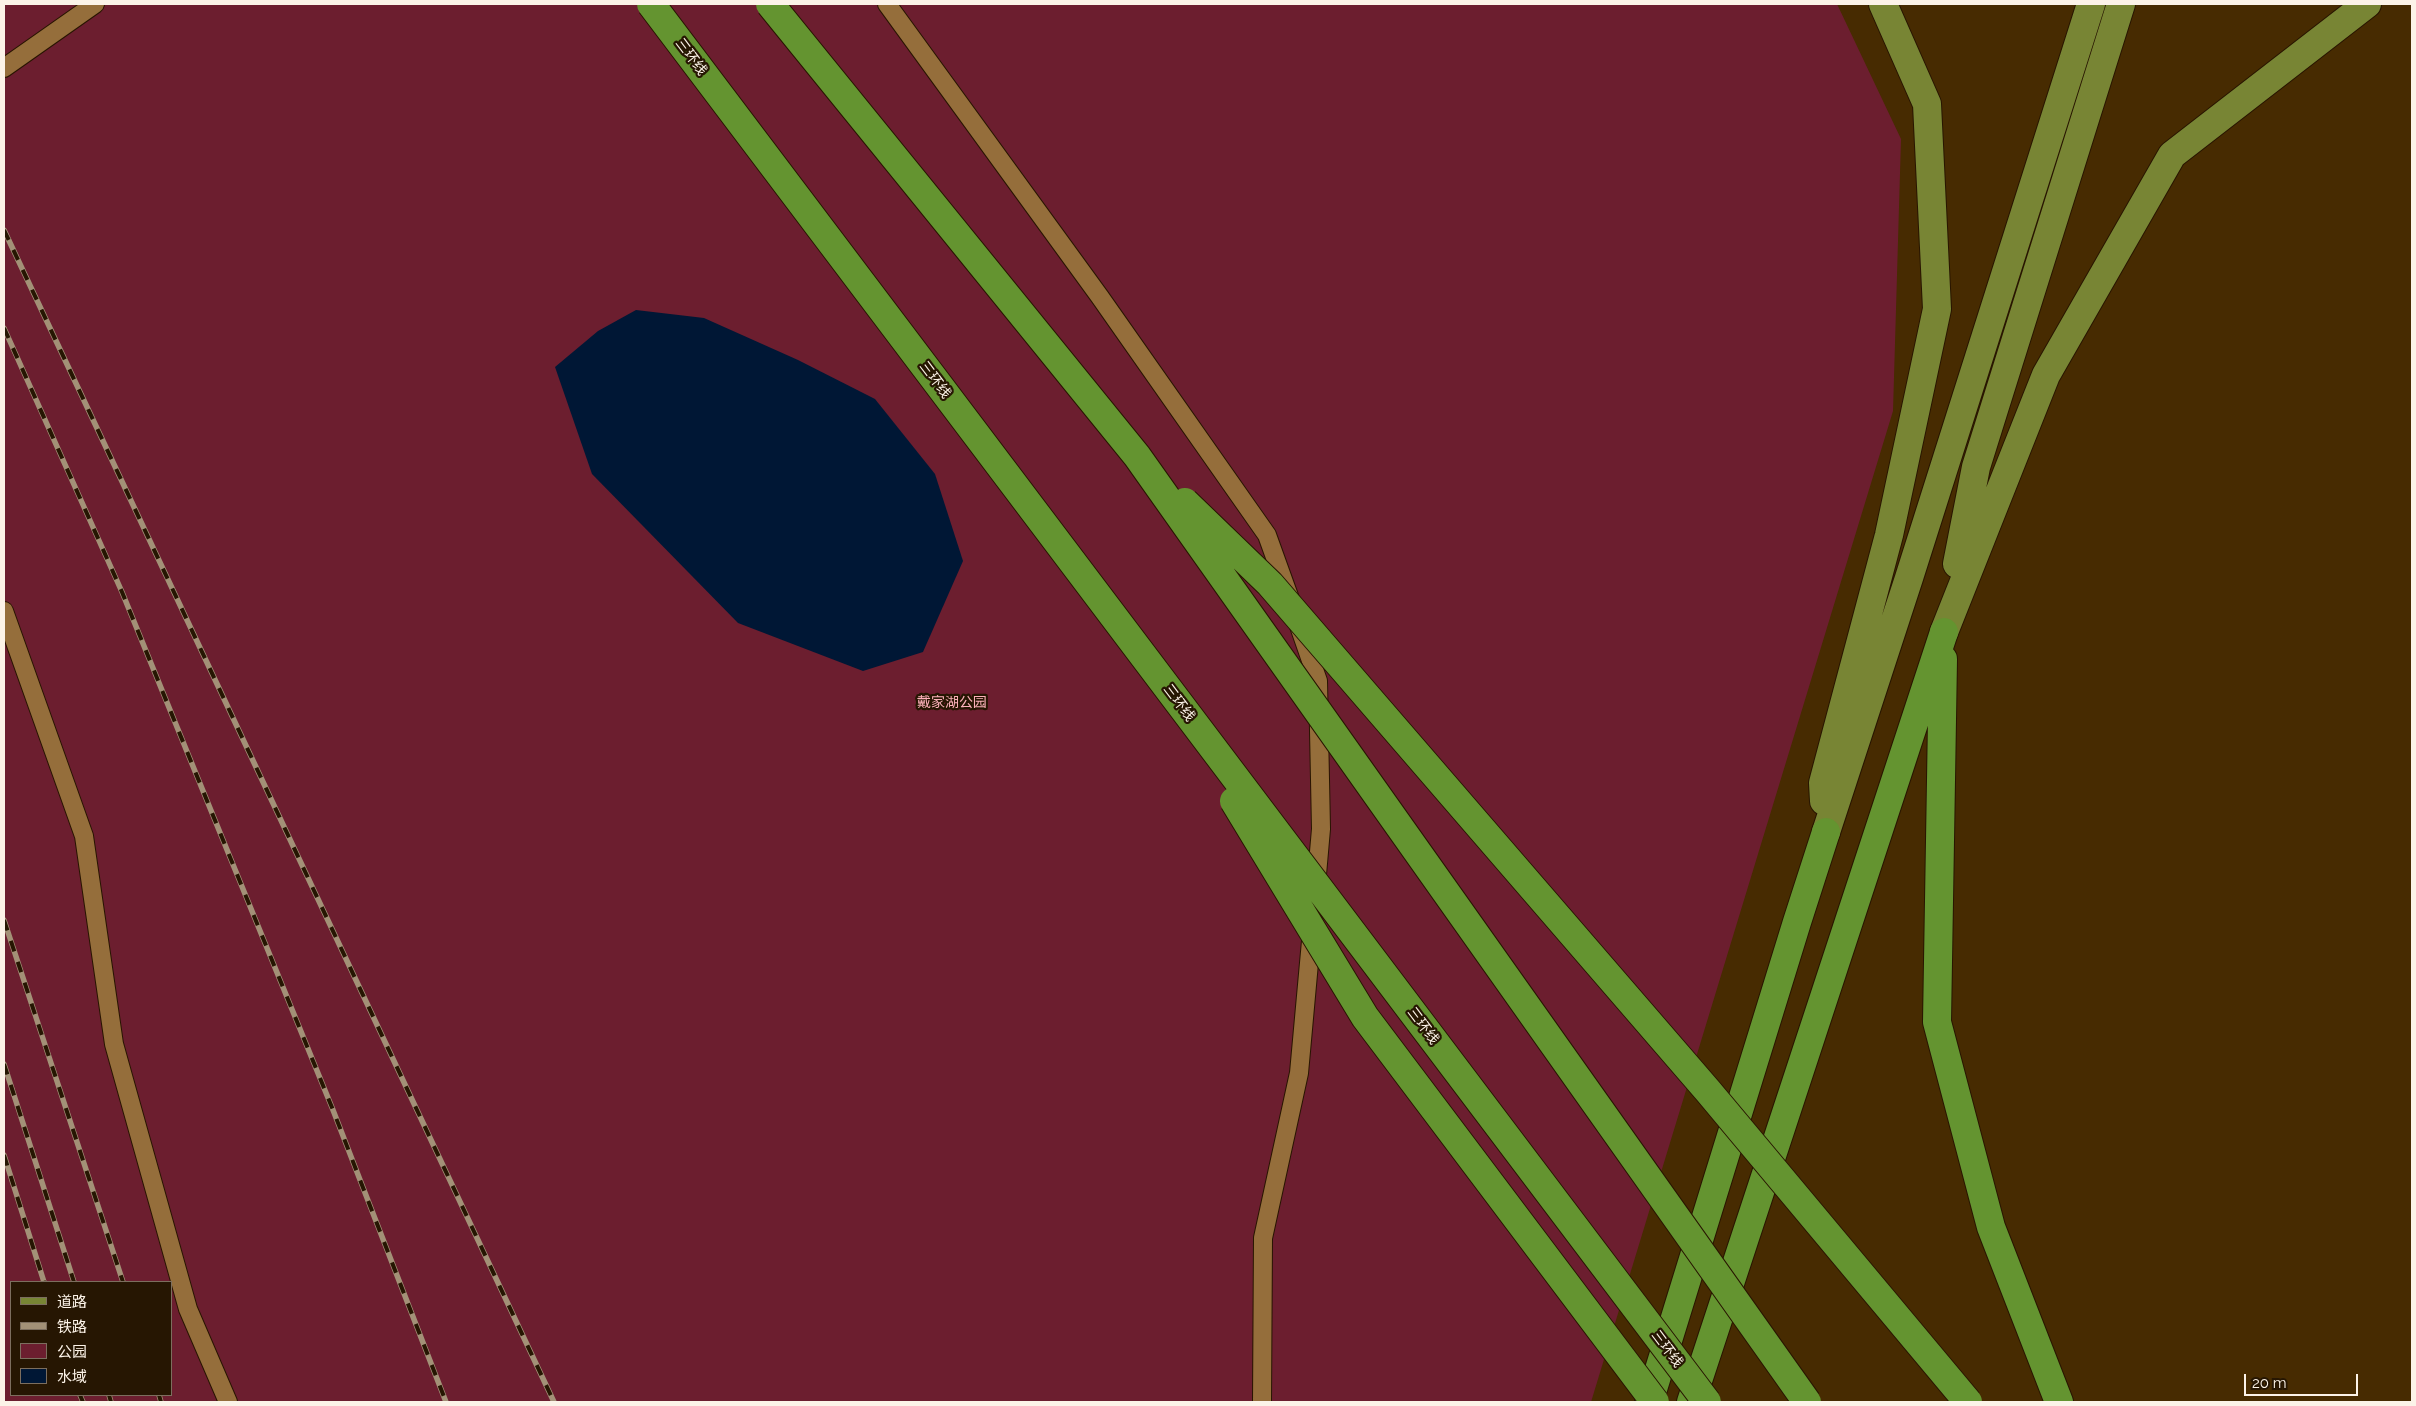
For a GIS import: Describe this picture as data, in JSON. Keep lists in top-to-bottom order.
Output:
{
  "streets": {
    "highway": ["三环线"]
  },
  "parks": ["戴家湖公园"],
  "legend": [
    "道路",
    "铁路",
    "公园",
    "水域"
  ],
  "scale_bar": "20 m"
}
